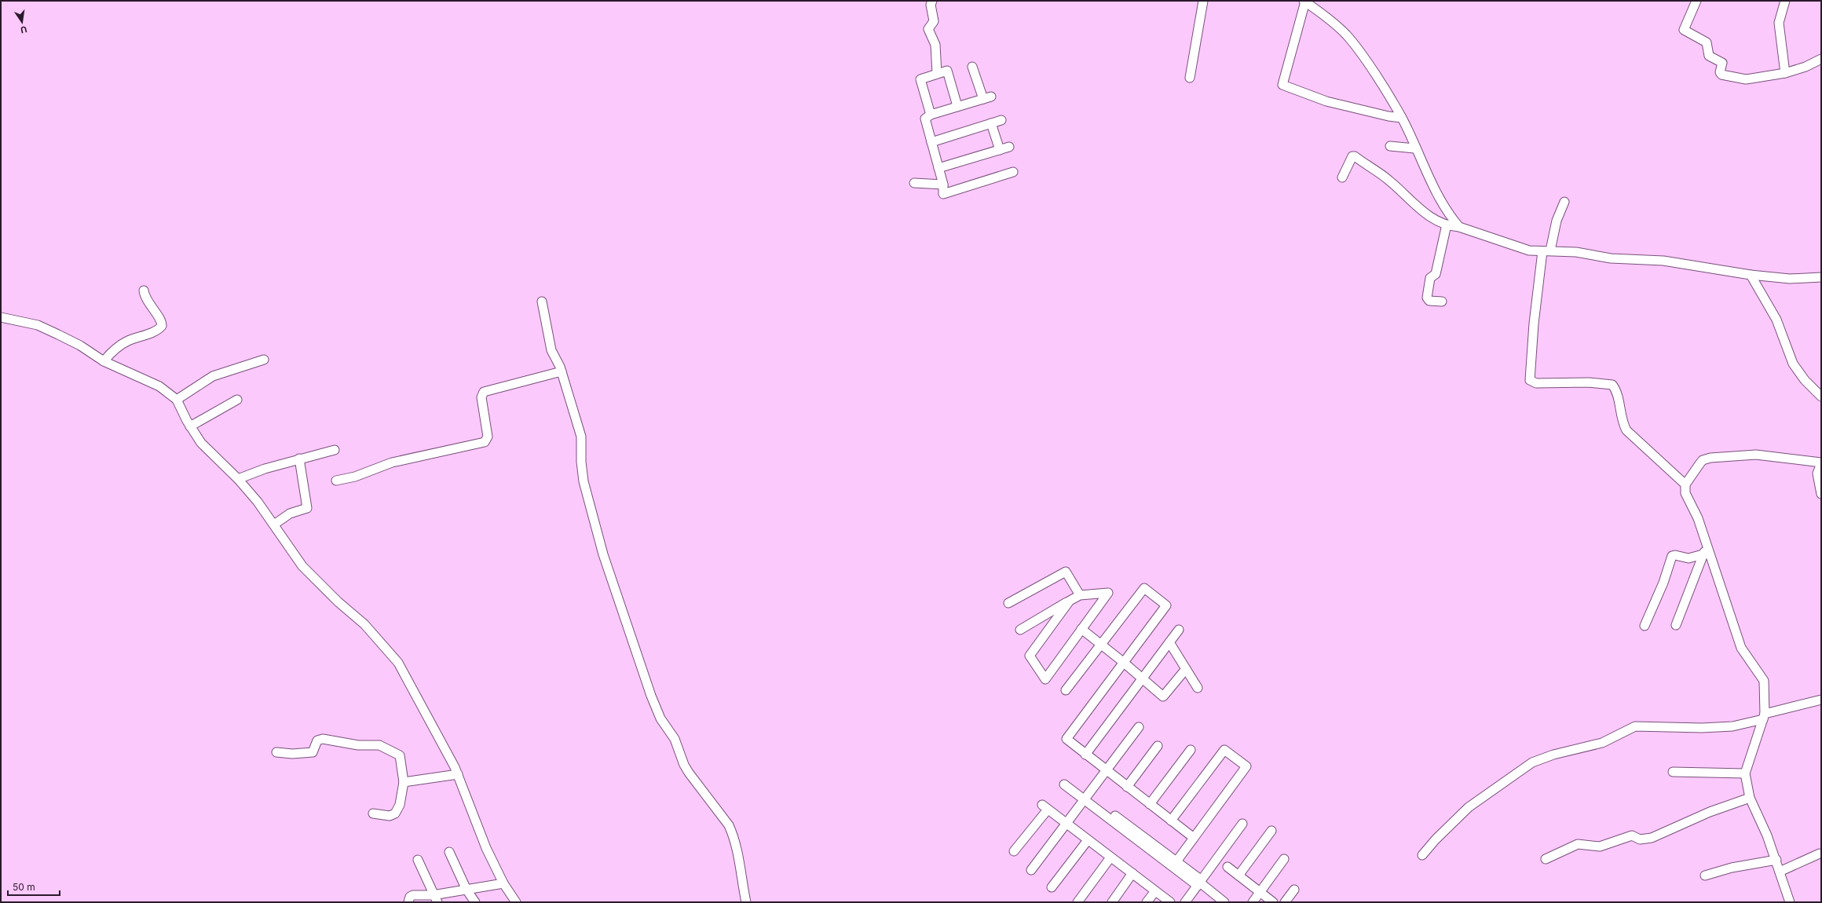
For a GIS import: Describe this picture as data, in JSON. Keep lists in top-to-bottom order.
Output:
{
  "scale_bar": "50 m",
  "north": "bottom"
}
